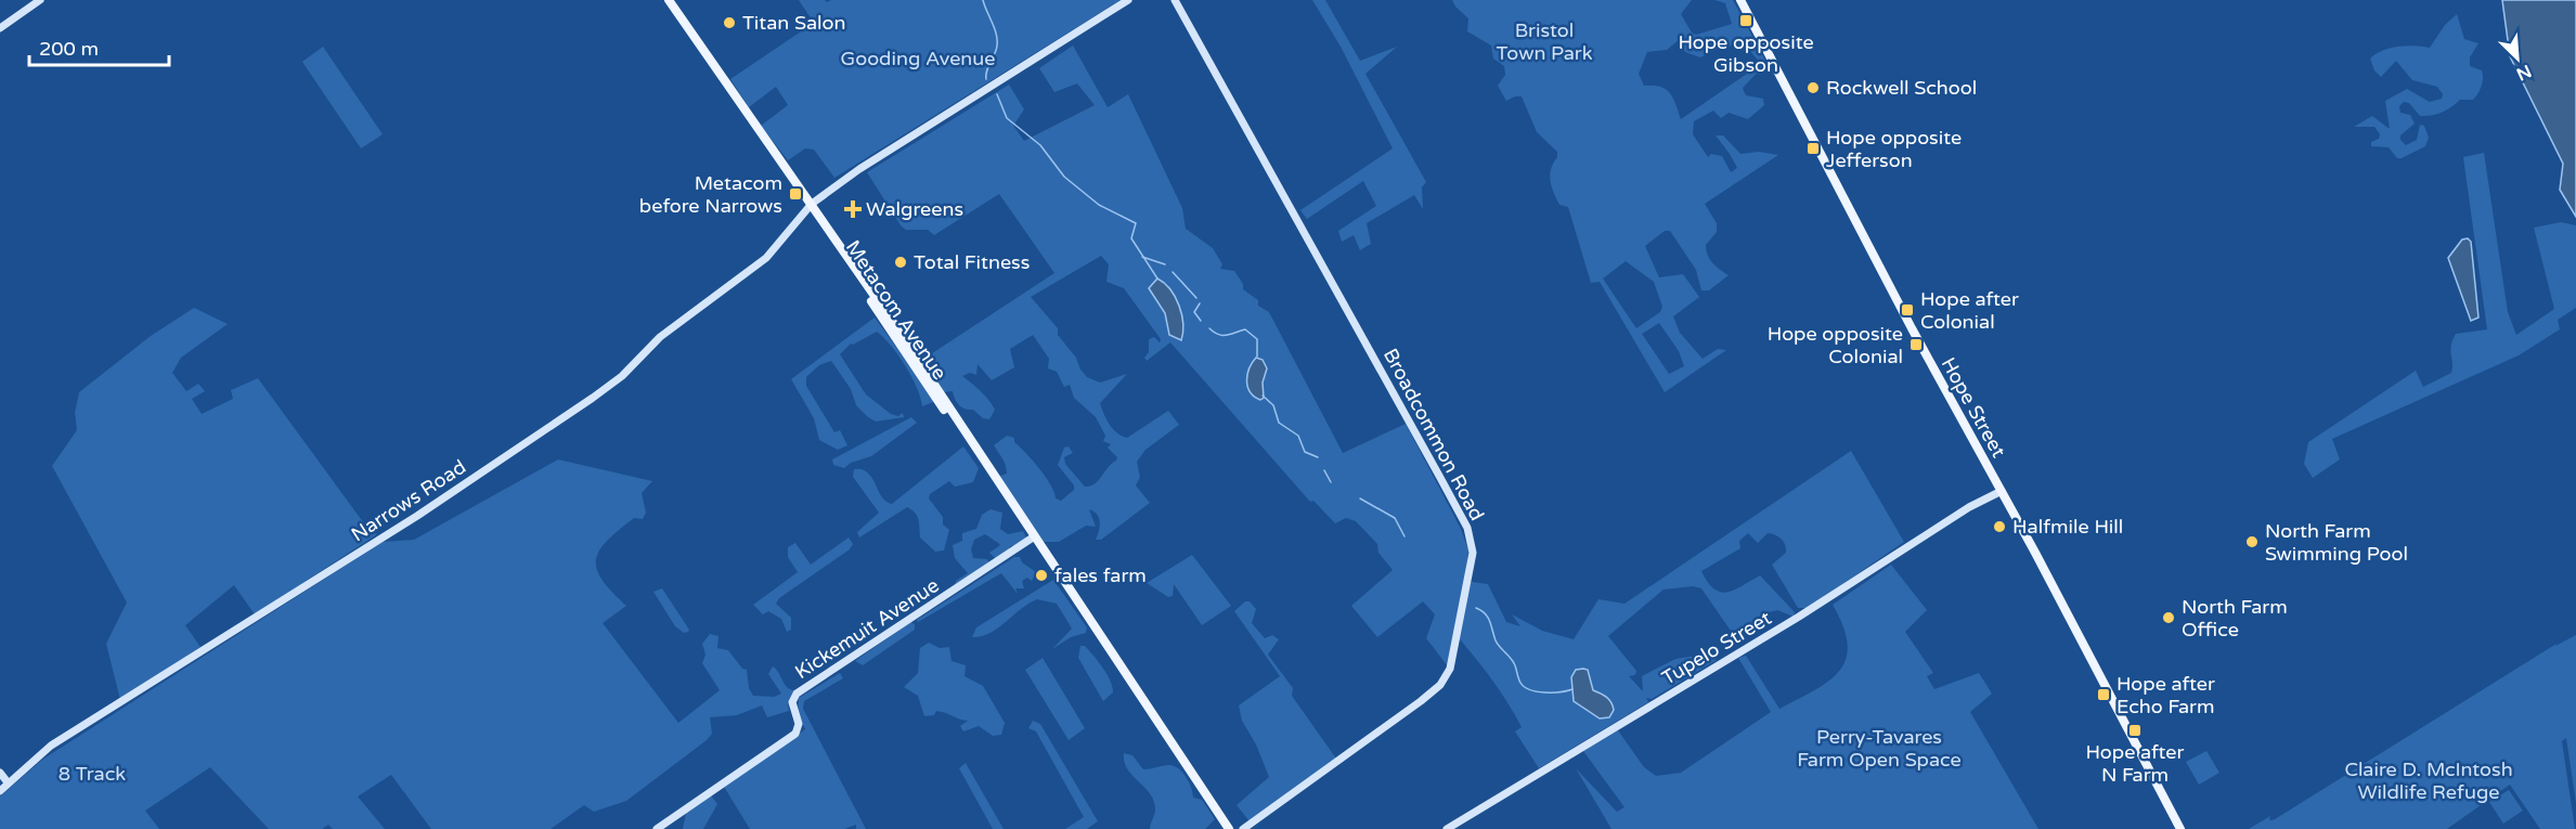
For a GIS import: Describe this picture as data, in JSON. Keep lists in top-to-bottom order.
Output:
{
  "streets": {
    "main road": ["Metacom Avenue", "Hope Street"],
    "street": [
      "Broadcommon Road",
      "Narrows Road",
      "Kickemuit Avenue",
      "Tupelo Street"
    ]
  },
  "crossings": [
    ["Metacom Avenue", "Narrows Road"],
    ["Metacom Avenue", "Kickemuit Avenue"],
    ["Hope Street", "Tupelo Street"]
  ],
  "parks": [
    "Bristol Town Park",
    "Gooding Avenue",
    "Perry-Tavares Farm Open Space",
    "Claire D. McIntosh Wildlife Refuge",
    "8 Track"
  ],
  "places": {
    "transit": [
      "Hope opposite Gibson",
      "Hope opposite Jefferson",
      "Metacom before Narrows",
      "Hope after Colonial",
      "Hope opposite Colonial",
      "Hope after Echo Farm",
      "Hope after N Farm"
    ],
    "other": [
      "Titan Salon",
      "Rockwell School",
      "Total Fitness",
      "Halfmile Hill",
      "North Farm Swimming Pool",
      "fales farm",
      "North Farm Office"
    ],
    "health": ["Walgreens"]
  },
  "scale_bar": "200 m",
  "north": "bottom right"
}
